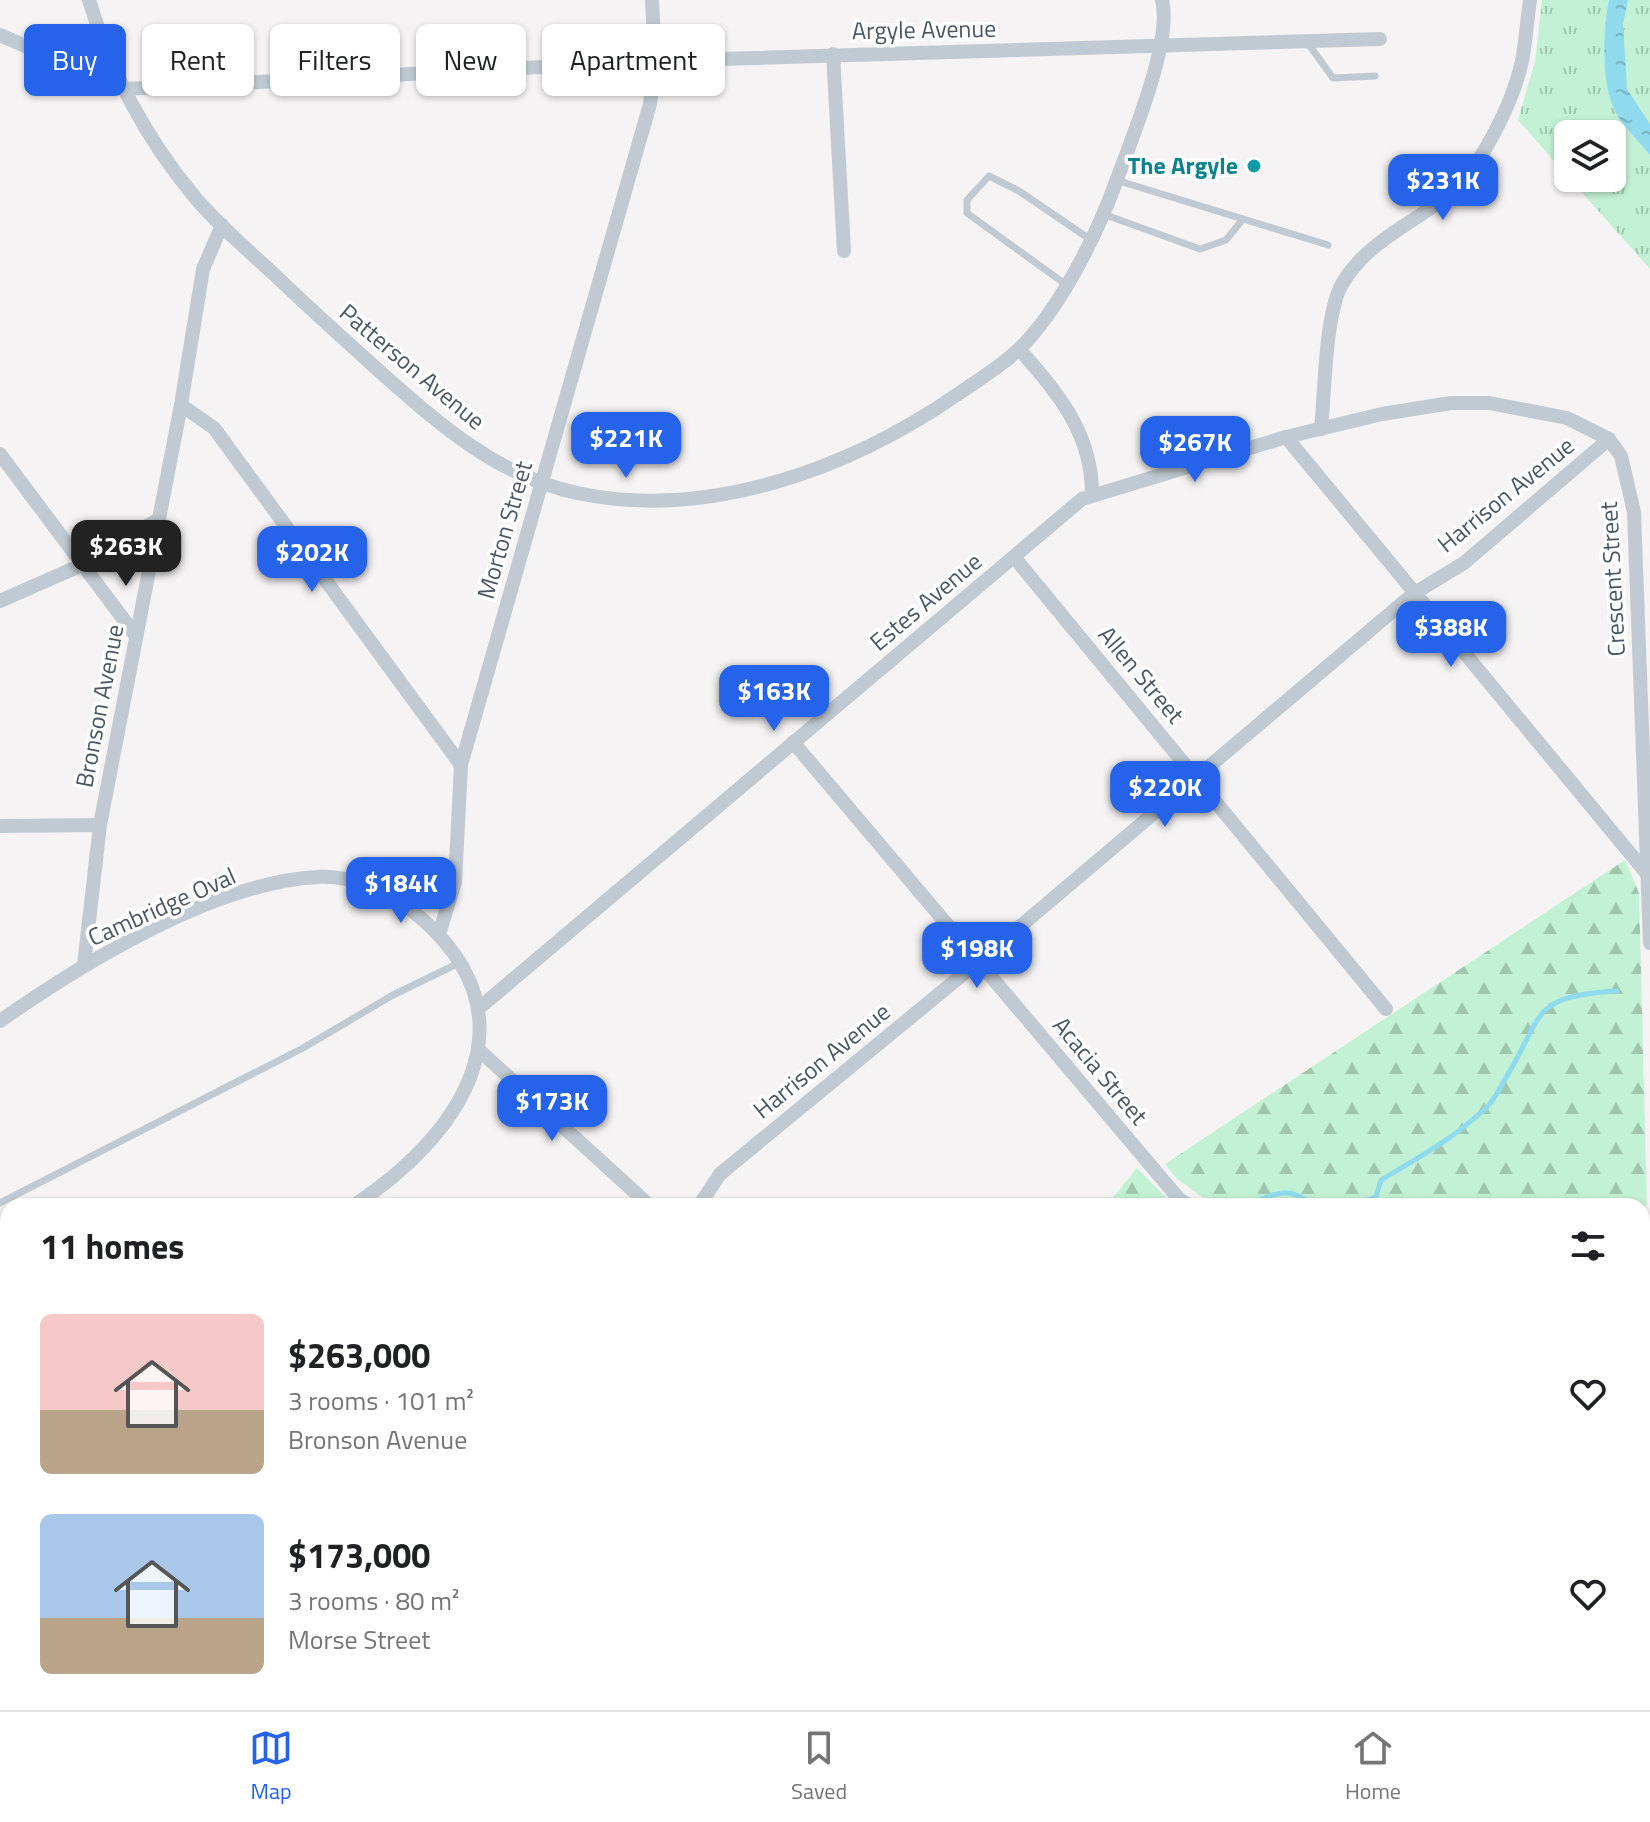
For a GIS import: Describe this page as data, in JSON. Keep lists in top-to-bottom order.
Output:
{
  "streets": {
    "street": [
      "Argyle Avenue",
      "Patterson Avenue",
      "Harrison Avenue",
      "Morton Street",
      "Crescent Street",
      "Estes Avenue",
      "Allen Street",
      "Bronson Avenue",
      "Cambridge Oval",
      "Acacia Street"
    ]
  },
  "crossings": [
    ["Argyle Avenue", "Patterson Avenue"],
    ["Patterson Avenue", "Morton Street"],
    ["Patterson Avenue", "Bronson Avenue"],
    ["Harrison Avenue", "Crescent Street"],
    ["Harrison Avenue", "Allen Street"],
    ["Harrison Avenue", "Acacia Street"],
    ["Morton Street", "Cambridge Oval"],
    ["Estes Avenue", "Allen Street"],
    ["Estes Avenue", "Cambridge Oval"],
    ["Estes Avenue", "Acacia Street"],
    ["Bronson Avenue", "Cambridge Oval"]
  ],
  "places": ["The Argyle"],
  "page": {
    "chip": [
      "Buy",
      "Rent",
      "Filters",
      "New",
      "Apartment"
    ],
    "price": [
      "$231K",
      "$221K",
      "$267K",
      "$263K",
      "$202K",
      "$388K",
      "$163K",
      "$220K",
      "$184K",
      "$198K",
      "$173K"
    ],
    "heading": "11 homes",
    "list": [
      {
        "name": "$263,000",
        "note": "3 rooms · 101 m² · Bronson Avenue"
      },
      {
        "name": "$173,000",
        "note": "3 rooms · 80 m² · Morse Street"
      }
    ],
    "tabs": ["Map", "Saved", "Home"]
  }
}
